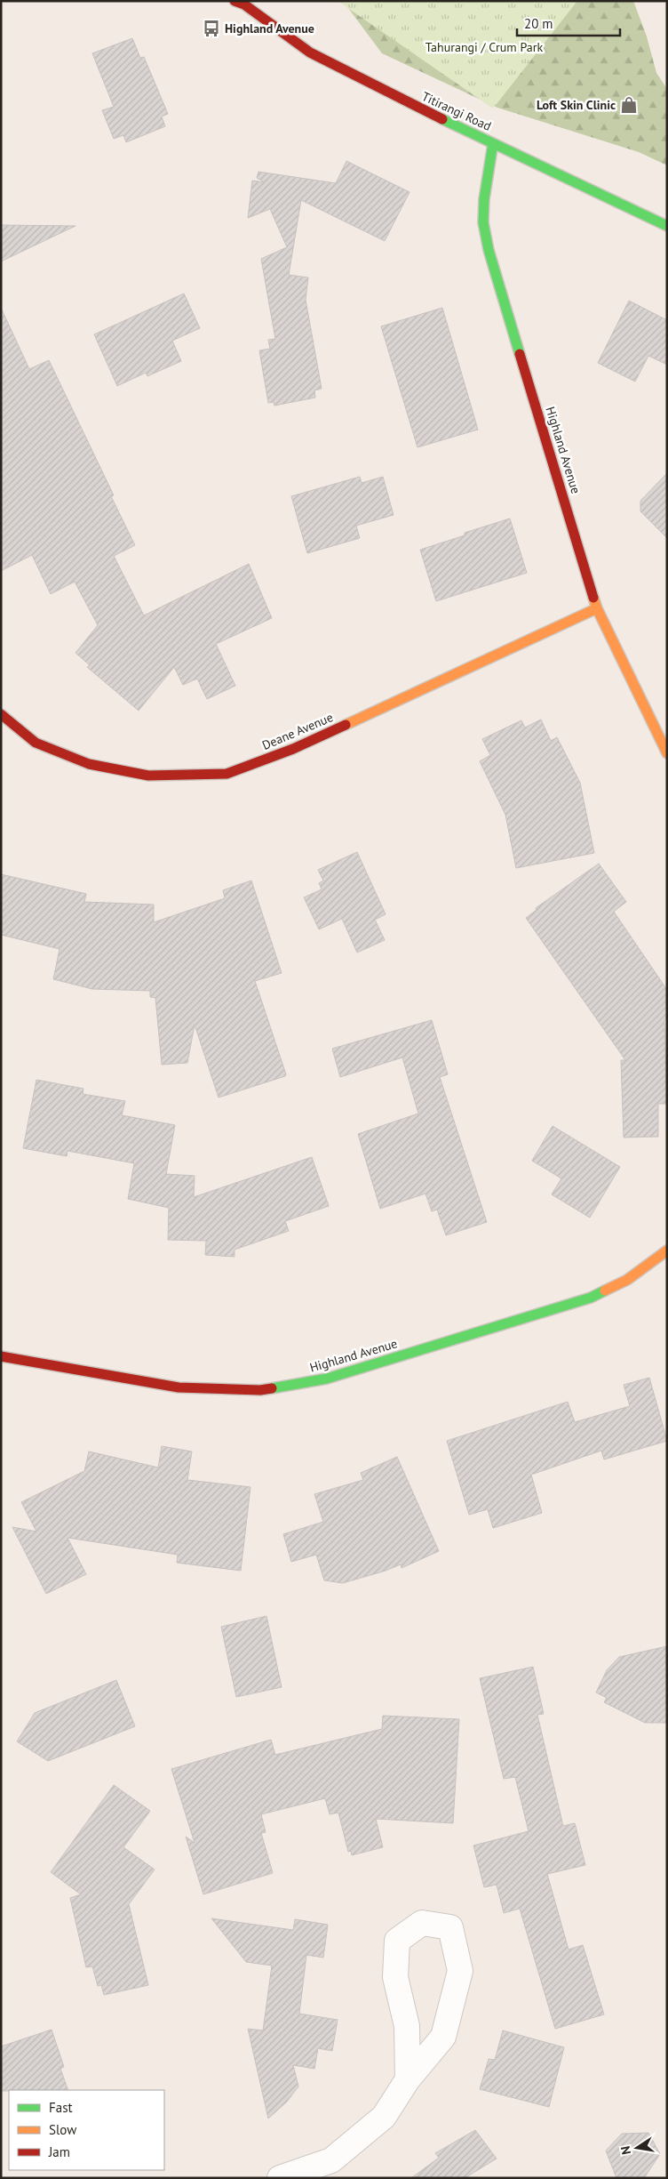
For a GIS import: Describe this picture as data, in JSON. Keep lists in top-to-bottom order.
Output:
{
  "streets": {
    "street": ["Titirangi Road", "Highland Avenue", "Deane Avenue"]
  },
  "crossings": [
    ["Titirangi Road", "Highland Avenue"],
    ["Highland Avenue", "Deane Avenue"]
  ],
  "parks": ["Tahurangi / Crum Park"],
  "places": {
    "bus stop": ["Highland Avenue"],
    "shop": ["Loft Skin Clinic"]
  },
  "legend": ["Fast", "Slow", "Jam"],
  "scale_bar": "20 m",
  "north": "left"
}
